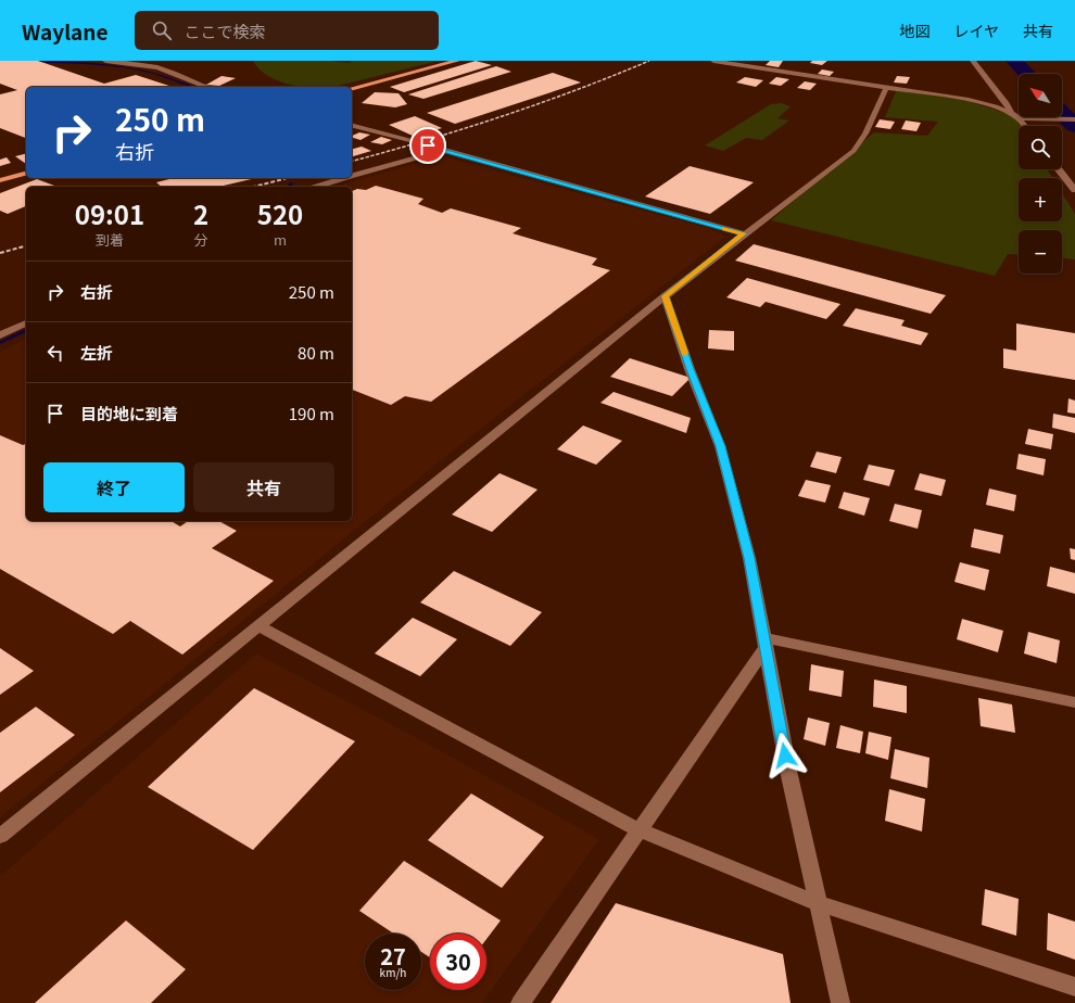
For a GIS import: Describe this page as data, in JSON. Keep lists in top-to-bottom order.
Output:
{
  "north": "top left",
  "page": {
    "header": "Waylane",
    "search": "ここで検索",
    "nav": ["地図", "レイヤ", "共有"],
    "map_buttons": ["+", "−"],
    "turn": ["250 m", "右折"],
    "eta": [
      "09:01",
      "到着",
      "2",
      "分",
      "520",
      "m"
    ],
    "list": [
      {
        "name": "右折",
        "value": "250 m"
      },
      {
        "name": "左折",
        "value": "80 m"
      },
      {
        "name": "目的地に到着",
        "value": "190 m"
      }
    ],
    "buttons": ["終了", "共有"],
    "speed": "27 km/h",
    "limit": "30"
  }
}
